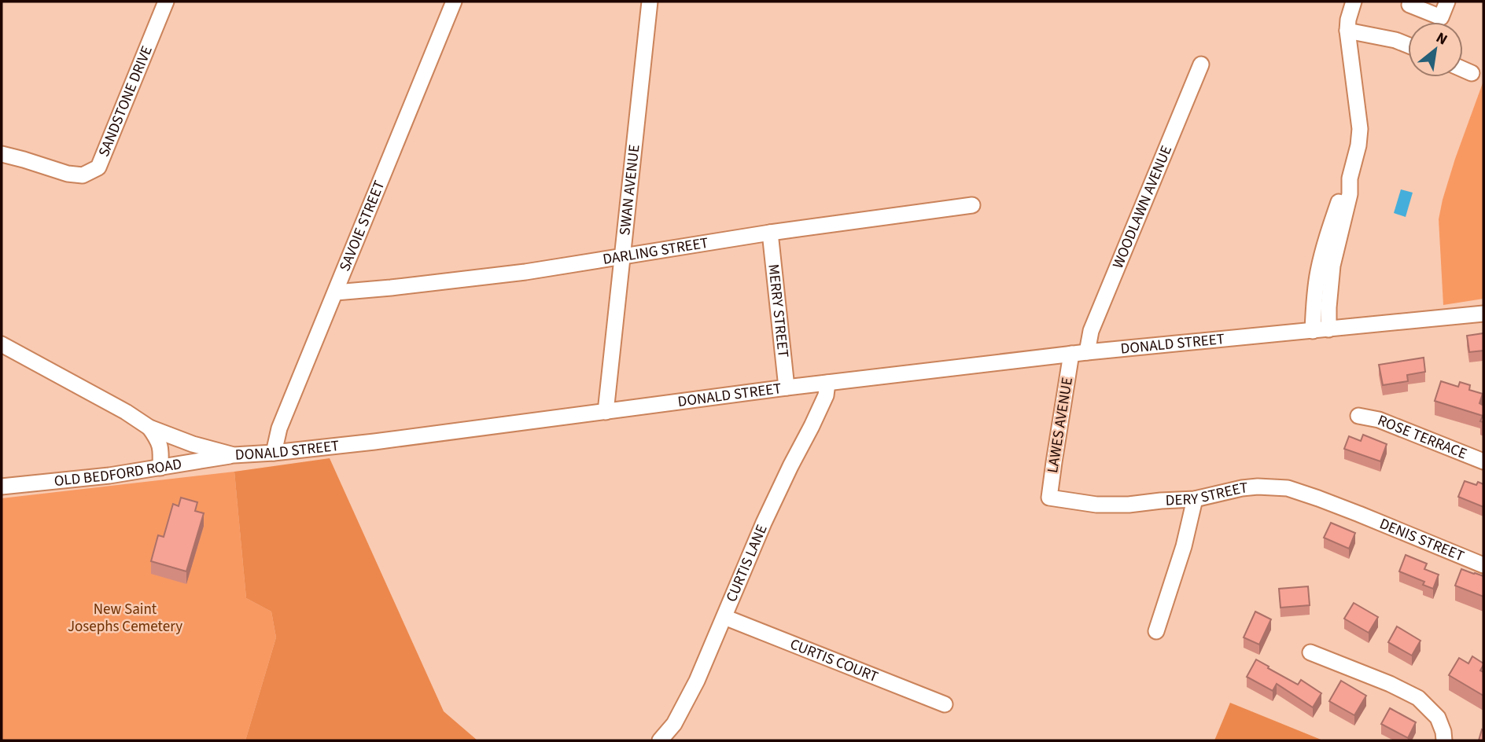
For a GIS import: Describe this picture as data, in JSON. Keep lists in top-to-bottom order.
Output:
{
  "streets": {
    "street": [
      "SANDSTONE DRIVE",
      "SWAN AVENUE",
      "WOODLAWN AVENUE",
      "SAVOIE STREET",
      "DARLING STREET",
      "MERRY STREET",
      "DONALD STREET",
      "LAWES AVENUE",
      "ROSE TERRACE",
      "OLD BEDFORD ROAD",
      "DERY STREET",
      "DENIS STREET",
      "CURTIS LANE",
      "CURTIS COURT"
    ]
  },
  "crossings": [
    ["SWAN AVENUE", "DARLING STREET"],
    ["SWAN AVENUE", "DONALD STREET"],
    ["WOODLAWN AVENUE", "DONALD STREET"],
    ["SAVOIE STREET", "DARLING STREET"],
    ["SAVOIE STREET", "DONALD STREET"],
    ["DARLING STREET", "MERRY STREET"],
    ["MERRY STREET", "DONALD STREET"],
    ["DONALD STREET", "LAWES AVENUE"],
    ["DONALD STREET", "OLD BEDFORD ROAD"],
    ["DONALD STREET", "CURTIS LANE"],
    ["LAWES AVENUE", "DERY STREET"],
    ["DERY STREET", "DENIS STREET"],
    ["CURTIS LANE", "CURTIS COURT"]
  ],
  "parks": ["New Saint Josephs Cemetery"],
  "north": "top right"
}
